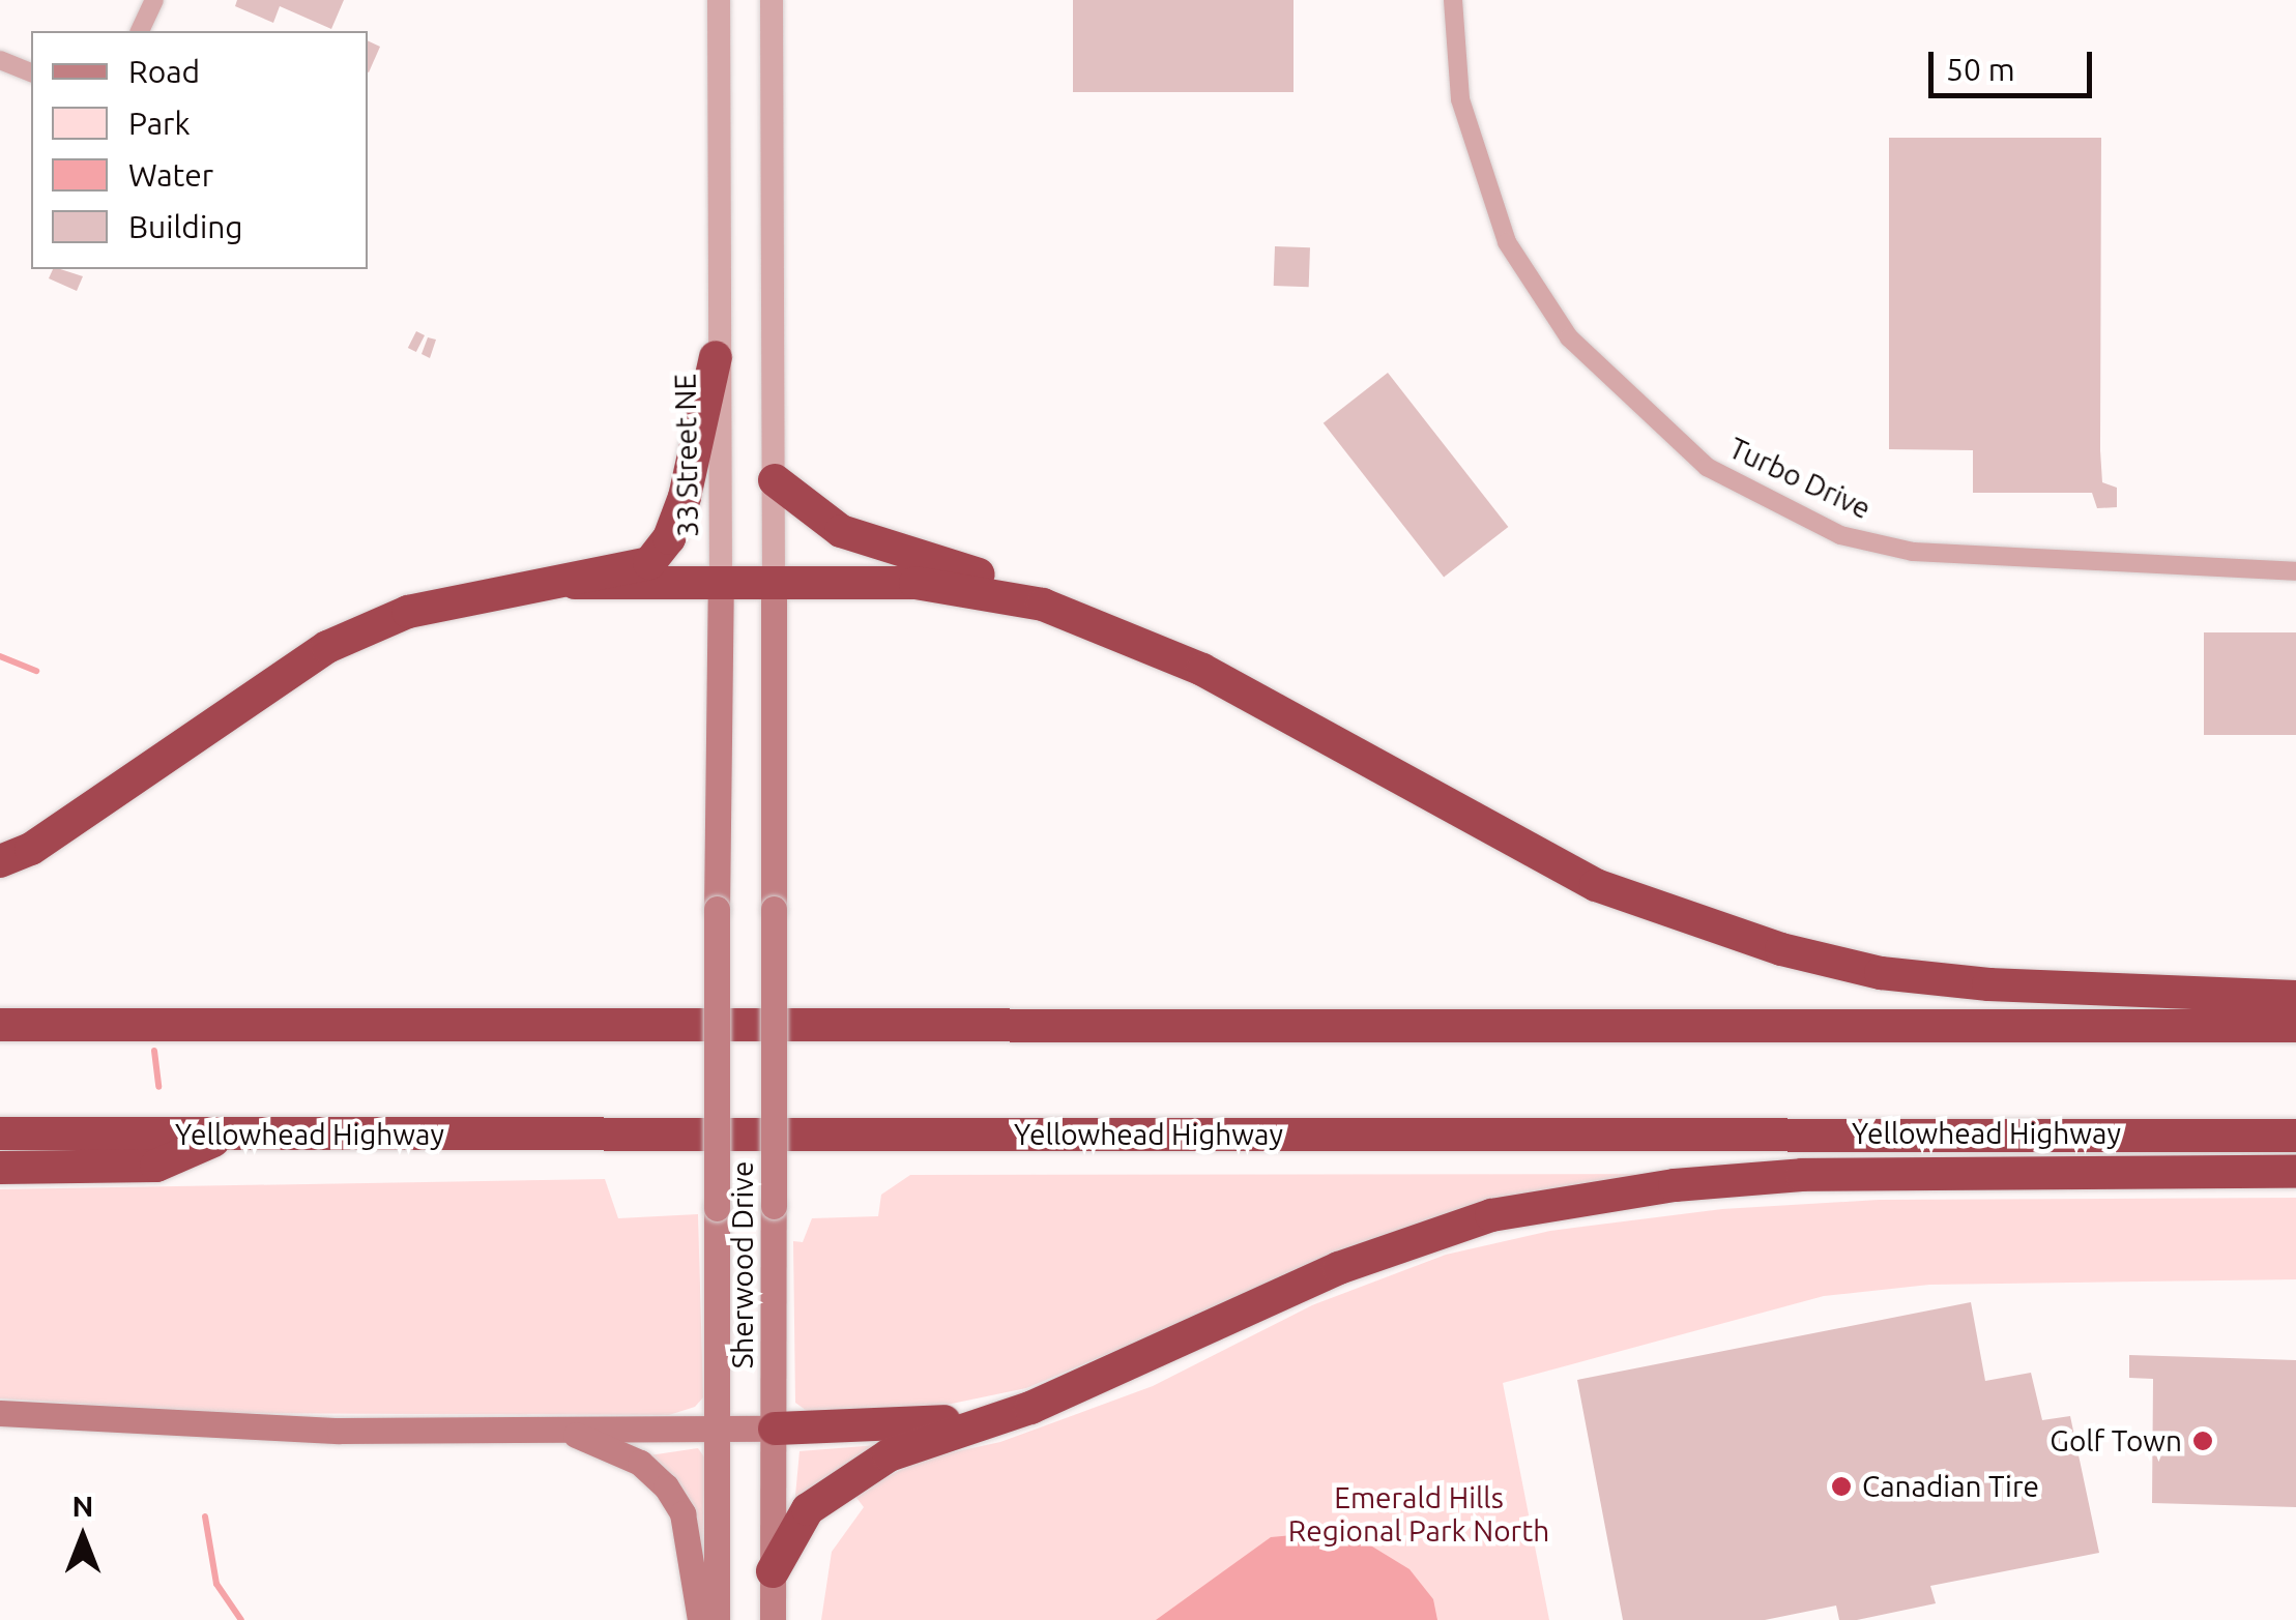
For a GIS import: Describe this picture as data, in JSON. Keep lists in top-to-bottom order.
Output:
{
  "streets": {
    "highway": ["Yellowhead Highway"],
    "main road": ["33 Street NE", "Sherwood Drive"],
    "street": ["Turbo Drive"]
  },
  "crossings": [
    ["33 Street NE", "Sherwood Drive"]
  ],
  "parks": ["Emerald Hills Regional Park North"],
  "places": ["Golf Town", "Canadian Tire"],
  "legend": [
    "Road",
    "Park",
    "Water",
    "Building"
  ],
  "scale_bar": "50 m",
  "north": "top"
}
